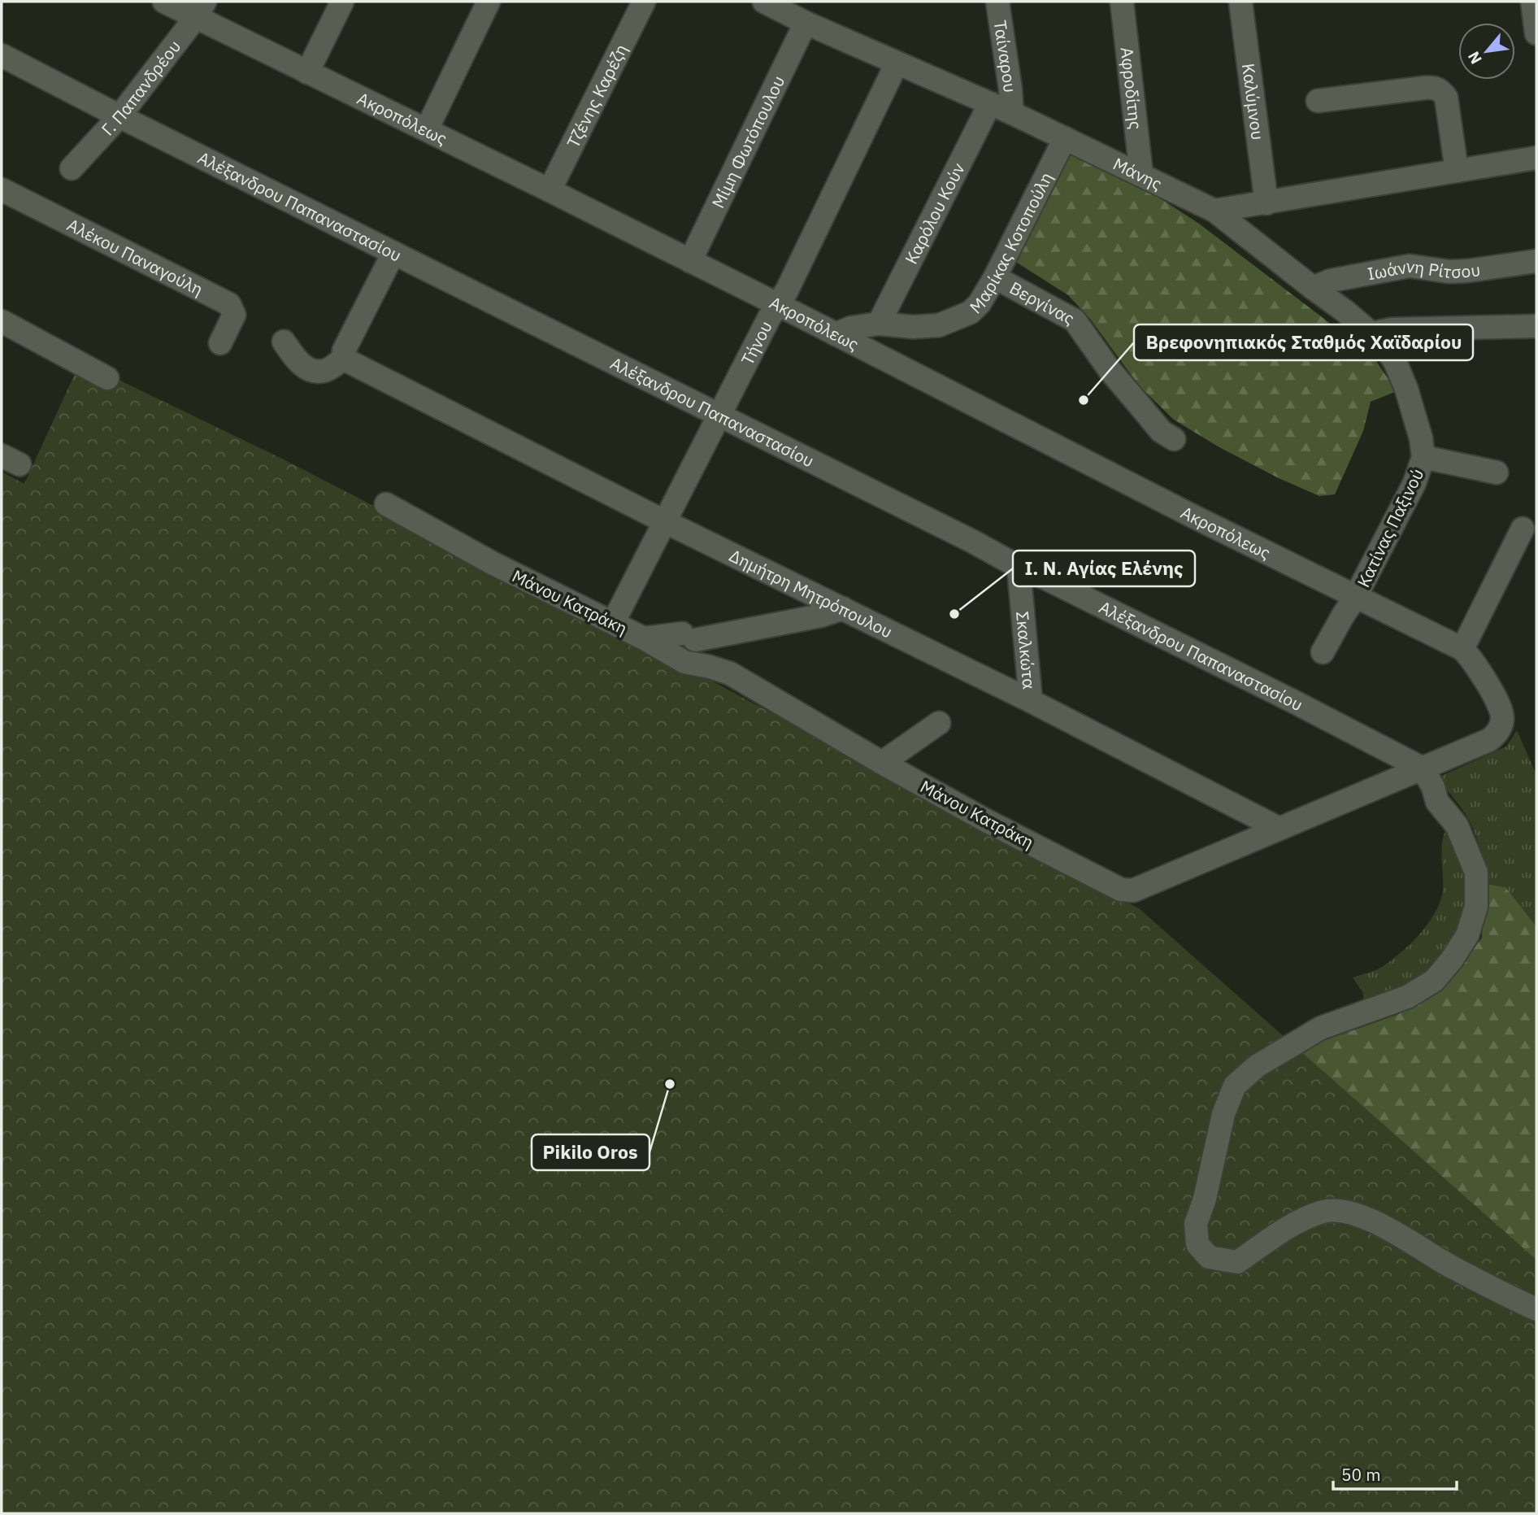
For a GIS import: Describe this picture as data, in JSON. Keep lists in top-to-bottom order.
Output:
{
  "streets": {
    "street": [
      "Ταίναρου",
      "Γ. Παπανδρέου",
      "Αφροδίτης",
      "Τζένης Καρέζη",
      "Καλύμνου",
      "Ακροπόλεως",
      "Μίμη Φωτόπουλου",
      "Μάνης",
      "Αλέξανδρου Παπαναστασίου",
      "Καρόλου Κούν",
      "Μαρίκας Κοτοπούλη",
      "Αλέκου Παναγούλη",
      "Ιωάννη Ρίτσου",
      "Βεργίνας",
      "Τήνου",
      "Κατίνας Παξινού",
      "Δημήτρη Μητρόπουλου",
      "Μάνου Κατράκη",
      "Σκαλκώτα"
    ]
  },
  "crossings": [
    ["Ταίναρου", "Μάνης"],
    ["Γ. Παπανδρέου", "Ακροπόλεως"],
    ["Γ. Παπανδρέου", "Αλέξανδρου Παπαναστασίου"],
    ["Αφροδίτης", "Μάνης"],
    ["Τζένης Καρέζη", "Ακροπόλεως"],
    ["Ακροπόλεως", "Μίμη Φωτόπουλου"],
    ["Ακροπόλεως", "Μαρίκας Κοτοπούλη"],
    ["Ακροπόλεως", "Τήνου"],
    ["Ακροπόλεως", "Κατίνας Παξινού"],
    ["Ακροπόλεως", "Μάνου Κατράκη"],
    ["Μίμη Φωτόπουλου", "Μάνης"],
    ["Μάνης", "Καρόλου Κούν"],
    ["Μάνης", "Μαρίκας Κοτοπούλη"],
    ["Μάνης", "Τήνου"],
    ["Μάνης", "Κατίνας Παξινού"],
    ["Αλέξανδρου Παπαναστασίου", "Τήνου"],
    ["Αλέξανδρου Παπαναστασίου", "Μάνου Κατράκη"],
    ["Αλέξανδρου Παπαναστασίου", "Σκαλκώτα"],
    ["Καρόλου Κούν", "Μαρίκας Κοτοπούλη"],
    ["Μαρίκας Κοτοπούλη", "Βεργίνας"],
    ["Ιωάννη Ρίτσου", "Κατίνας Παξινού"],
    ["Τήνου", "Δημήτρη Μητρόπουλου"],
    ["Τήνου", "Μάνου Κατράκη"],
    ["Δημήτρη Μητρόπουλου", "Μάνου Κατράκη"],
    ["Δημήτρη Μητρόπουλου", "Σκαλκώτα"]
  ],
  "places": ["Βρεφονηπιακός Σταθμός Χαϊδαρίου", "Ι. Ν. Αγίας Ελένης", "Pikilo Oros"],
  "scale_bar": "50 m",
  "north": "bottom left"
}
